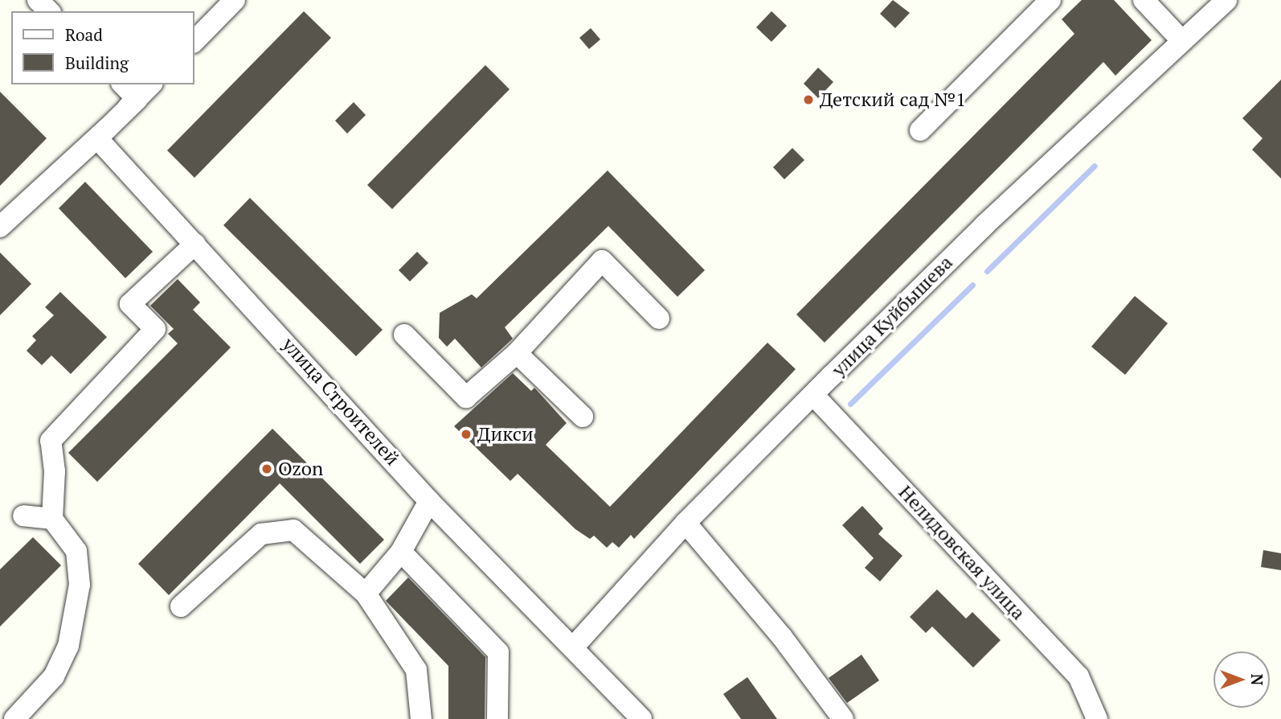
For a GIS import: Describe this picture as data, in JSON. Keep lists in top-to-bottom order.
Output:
{
  "streets": {
    "street": ["улица Куйбышева", "улица Строителей", "Нелидовская улица"]
  },
  "crossings": [
    ["улица Куйбышева", "улица Строителей"],
    ["улица Куйбышева", "Нелидовская улица"]
  ],
  "places": ["Детский сад №1", "Дикси", "Ozon"],
  "legend": ["Road", "Building"],
  "north": "right"
}
